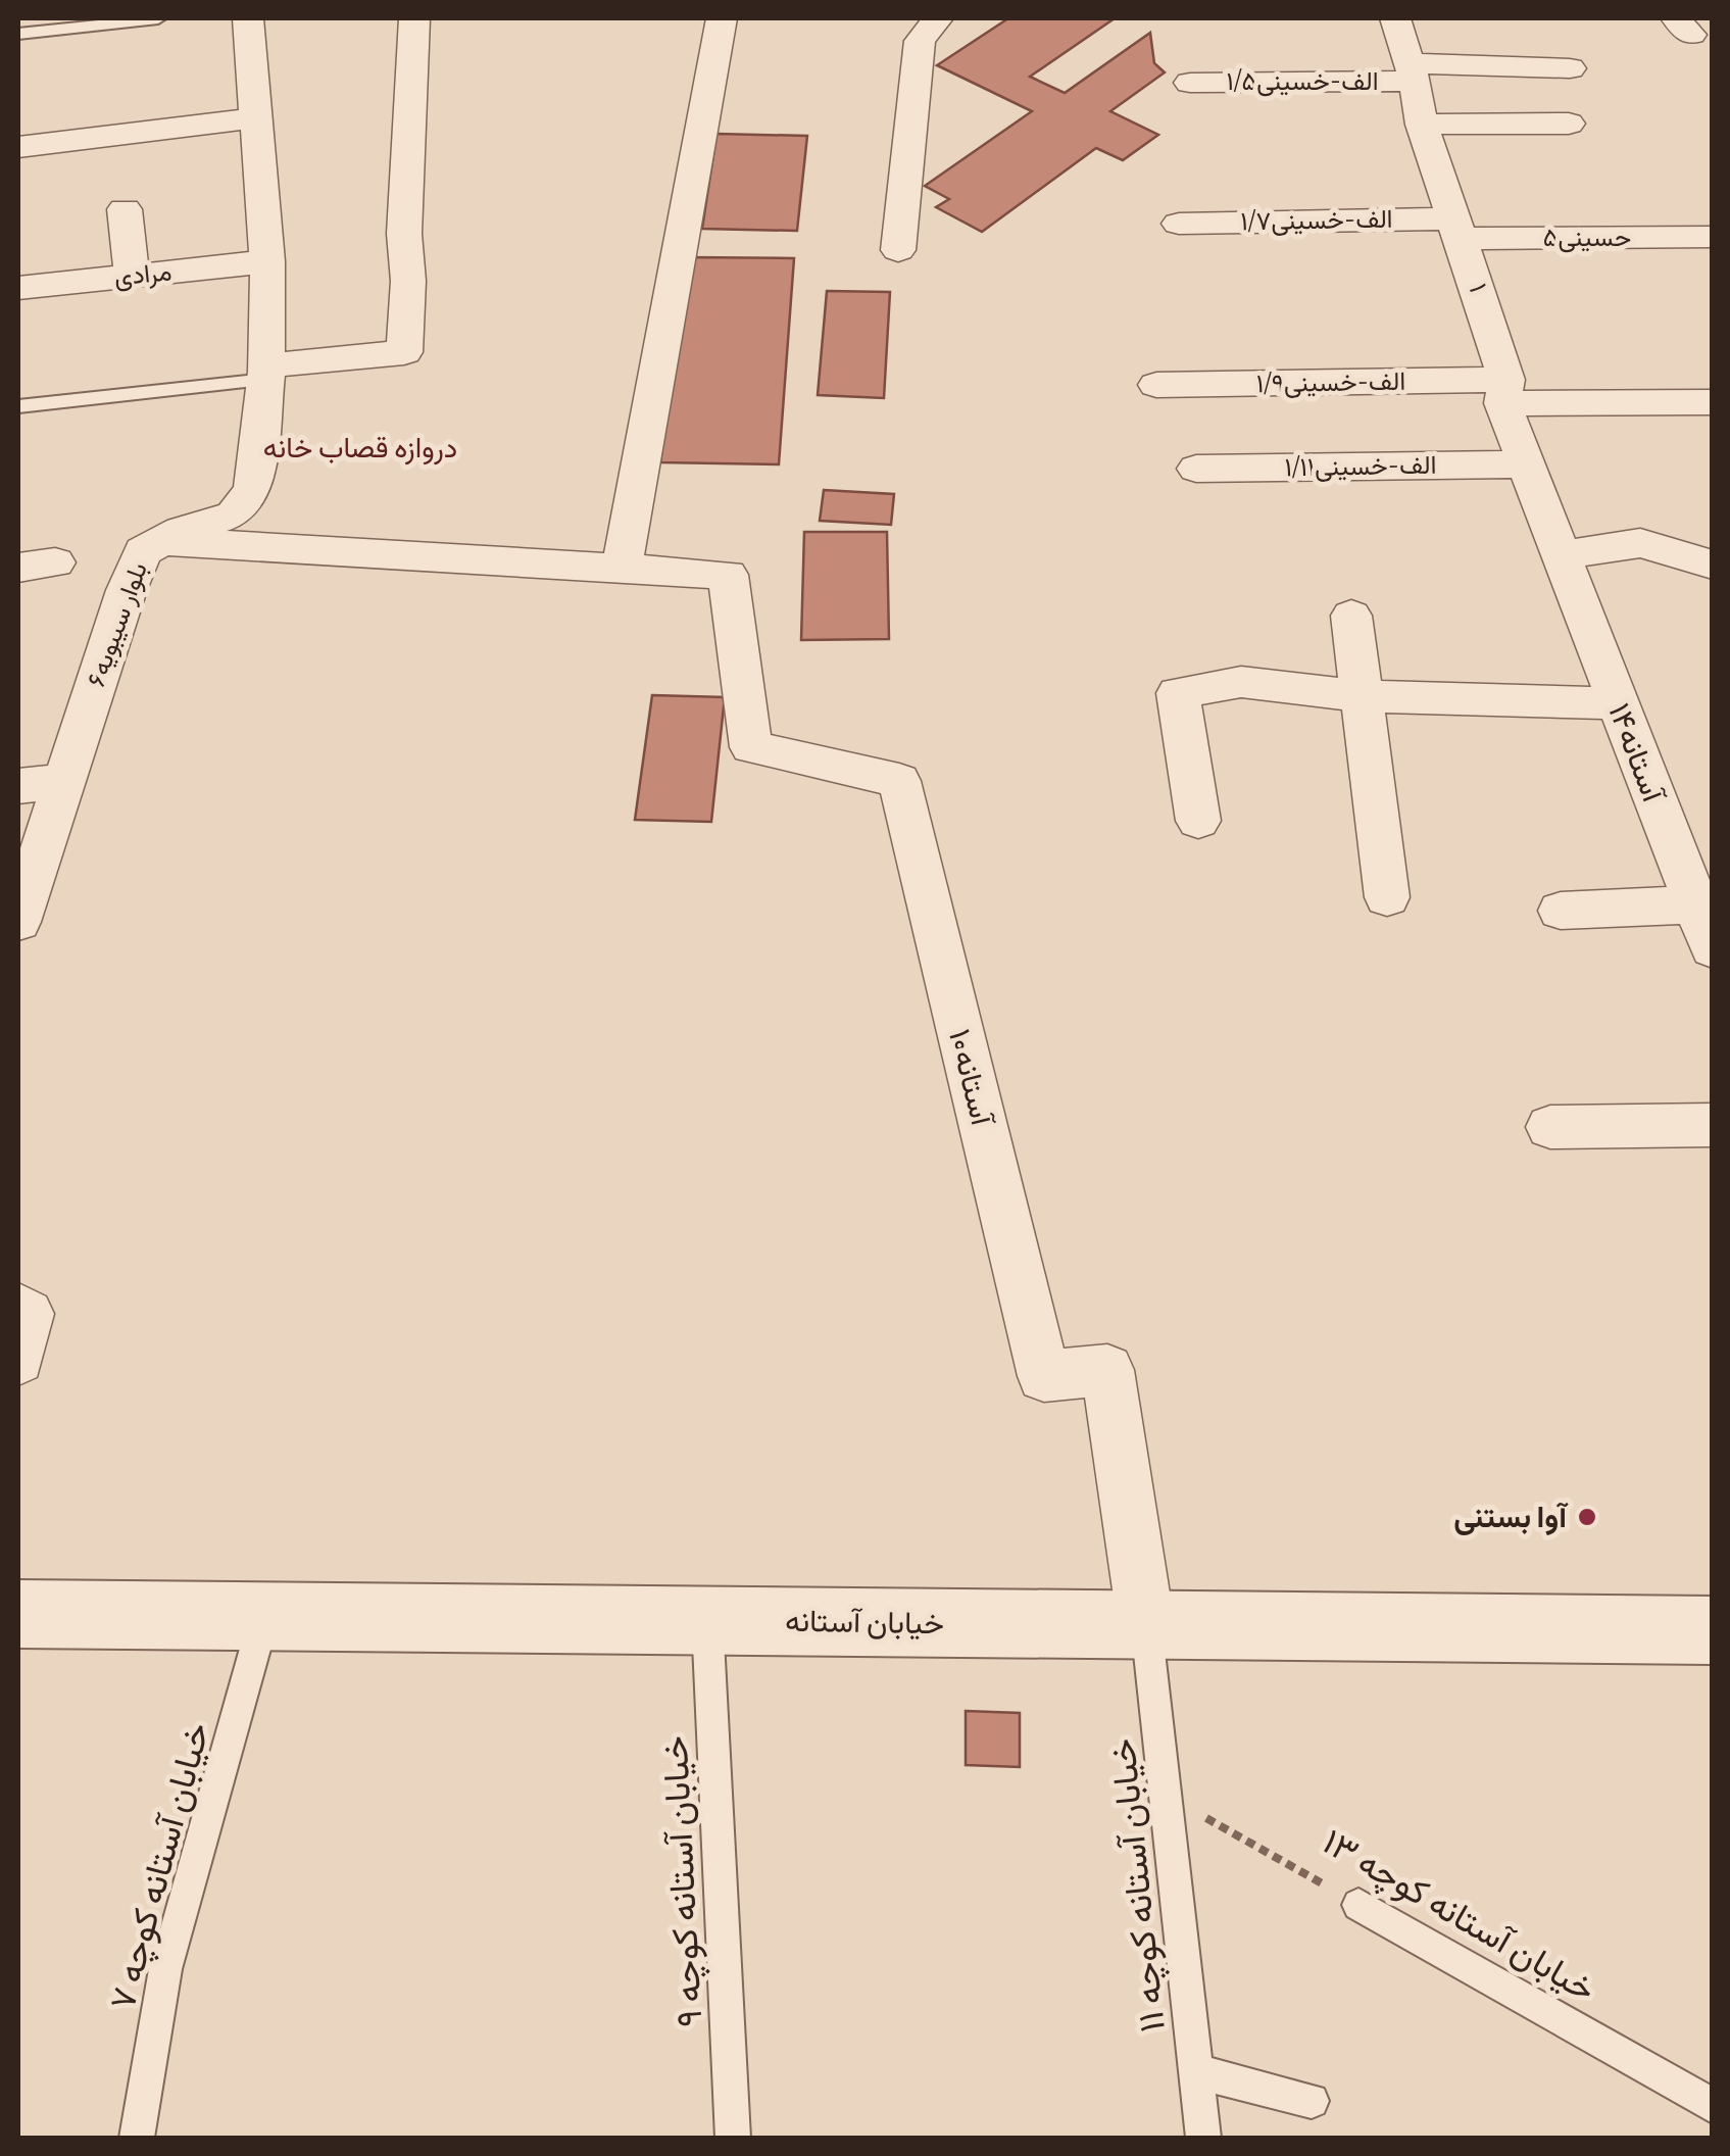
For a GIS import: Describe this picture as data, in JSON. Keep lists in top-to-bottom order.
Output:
{
  "streets": {
    "street": [
      "الف-خسینی۱/۵",
      "الف-خسینی۱/۷",
      "حسینی۵",
      "مرادی",
      "۱",
      "الف-خسینی۱/۹",
      "الف-خسینی۱/۱۱",
      "۶بلوار سیبویه",
      "آستانه۱۴",
      "آستانه۱۰",
      "خیابان آستانه"
    ],
    "lane": [
      "خیابان آستانه کوچه ۷",
      "خیابان آستانه کوچه ۹",
      "خیابان آستانه کوچه ۱۱",
      "خیابان آستانه کوچه ۱۳"
    ]
  },
  "crossings": [
    ["الف-خسینی۱/۵", "۱"],
    ["الف-خسینی۱/۷", "حسینی۵"],
    ["الف-خسینی۱/۷", "۱"],
    ["حسینی۵", "۱"],
    ["مرادی", "۶بلوار سیبویه"],
    ["۱", "الف-خسینی۱/۹"],
    ["۱", "الف-خسینی۱/۱۱"],
    ["۱", "آستانه۱۴"],
    ["آستانه۱۰", "خیابان آستانه"],
    ["آستانه۱۰", "خیابان آستانه کوچه ۱۱"],
    ["خیابان آستانه", "خیابان آستانه کوچه ۷"],
    ["خیابان آستانه", "خیابان آستانه کوچه ۹"],
    ["خیابان آستانه", "خیابان آستانه کوچه ۱۱"],
    ["خیابان آستانه کوچه ۱۱", "خیابان آستانه کوچه ۱۳"]
  ],
  "districts": ["دروازه قصاب خانه"],
  "places": ["آوا بستنی"]
}
